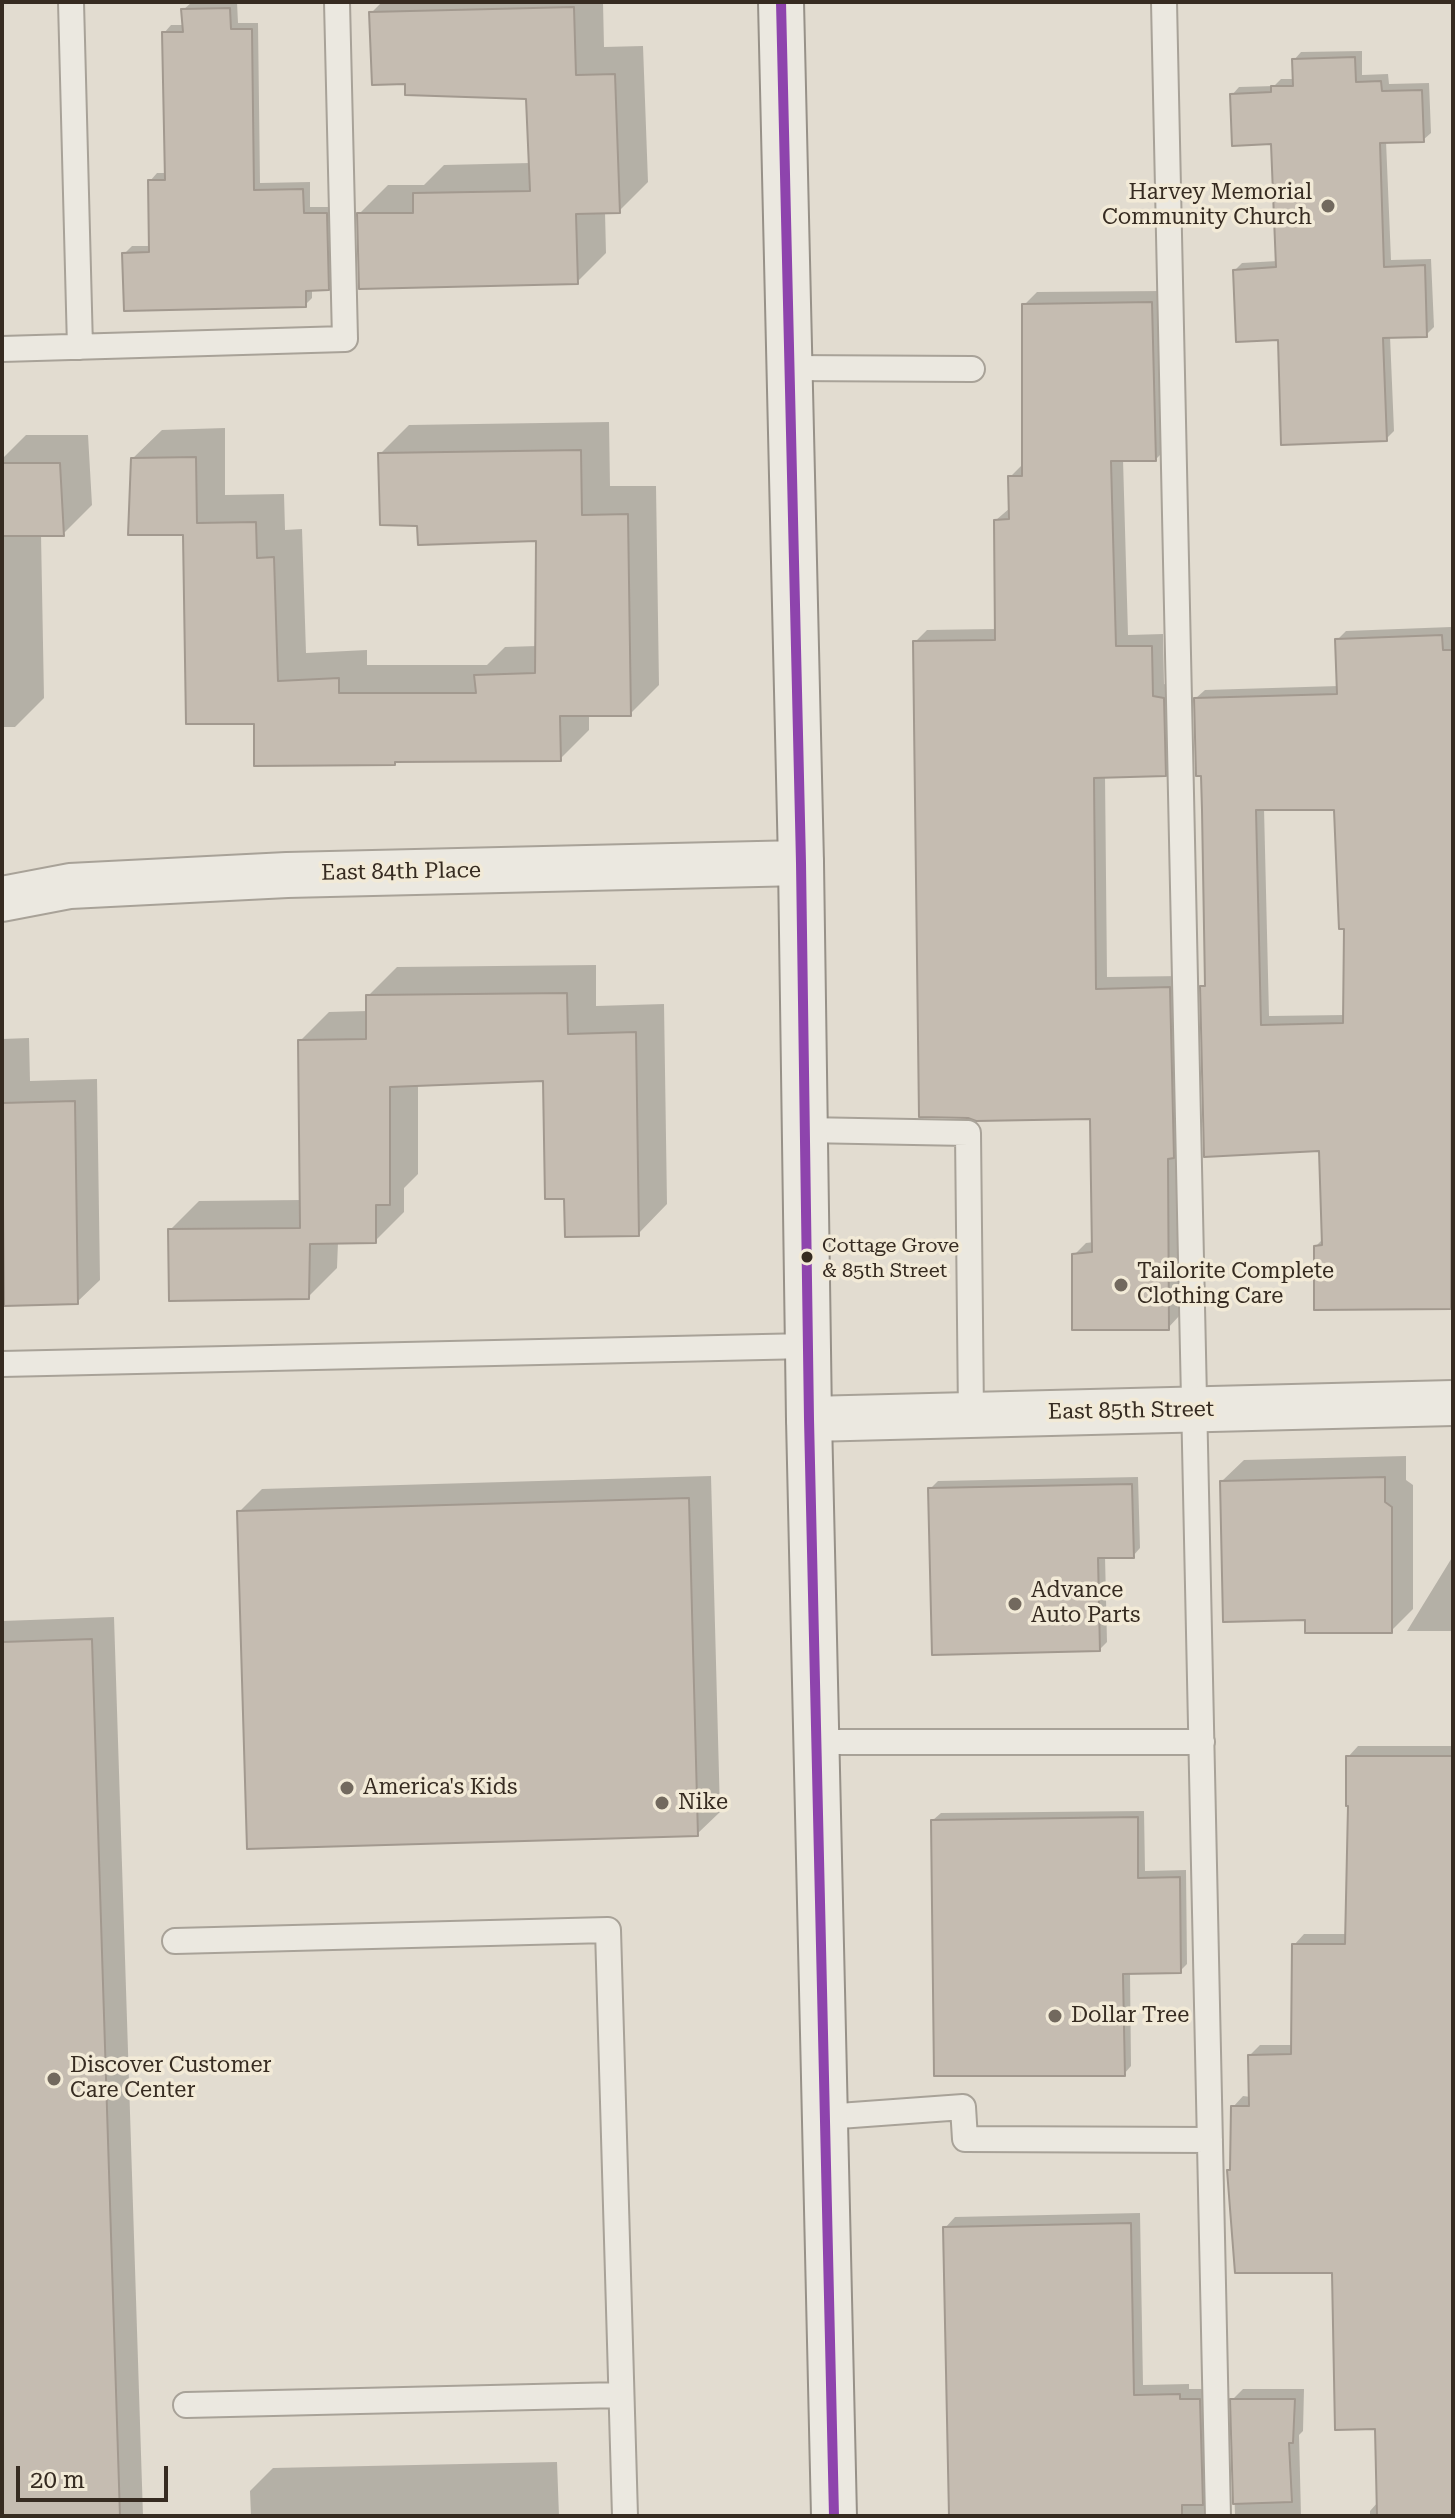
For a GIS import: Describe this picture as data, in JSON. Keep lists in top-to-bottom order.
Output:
{
  "streets": {
    "main road": ["East 84th Place", "East 85th Street"]
  },
  "places": [
    "Harvey Memorial Community Church",
    "Cottage Grove & 85th Street",
    "Tailorite Complete Clothing Care",
    "Advance Auto Parts",
    "America's Kids",
    "Nike",
    "Dollar Tree",
    "Discover Customer Care Center"
  ],
  "scale_bar": "20 m"
}
